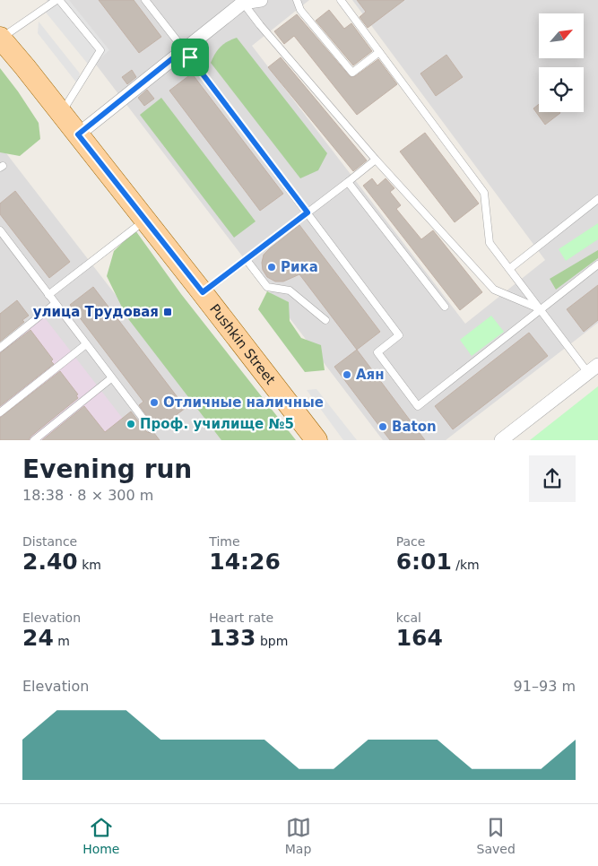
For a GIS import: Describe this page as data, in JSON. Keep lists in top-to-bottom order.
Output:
{
  "streets": {
    "main road": ["Pushkin Street"]
  },
  "places": {
    "other": [
      "Рика",
      "Аян",
      "Отличные наличные",
      "Проф. училище №5",
      "Baton"
    ],
    "transit": ["улица Трудовая"]
  },
  "north": "top right",
  "page": {
    "heading": ["Evening run", "18:38 · 8 × 300 m"],
    "stats": [
      ["Distance", "2.40 km"],
      ["Time", "14:26"],
      ["Pace", "6:01 /km"],
      ["Elevation", "24 m"],
      ["Heart rate", "133 bpm"],
      ["kcal", "164"]
    ],
    "chart": ["Elevation", "91–93 m"],
    "tabs": ["Home", "Map", "Saved"]
  }
}
